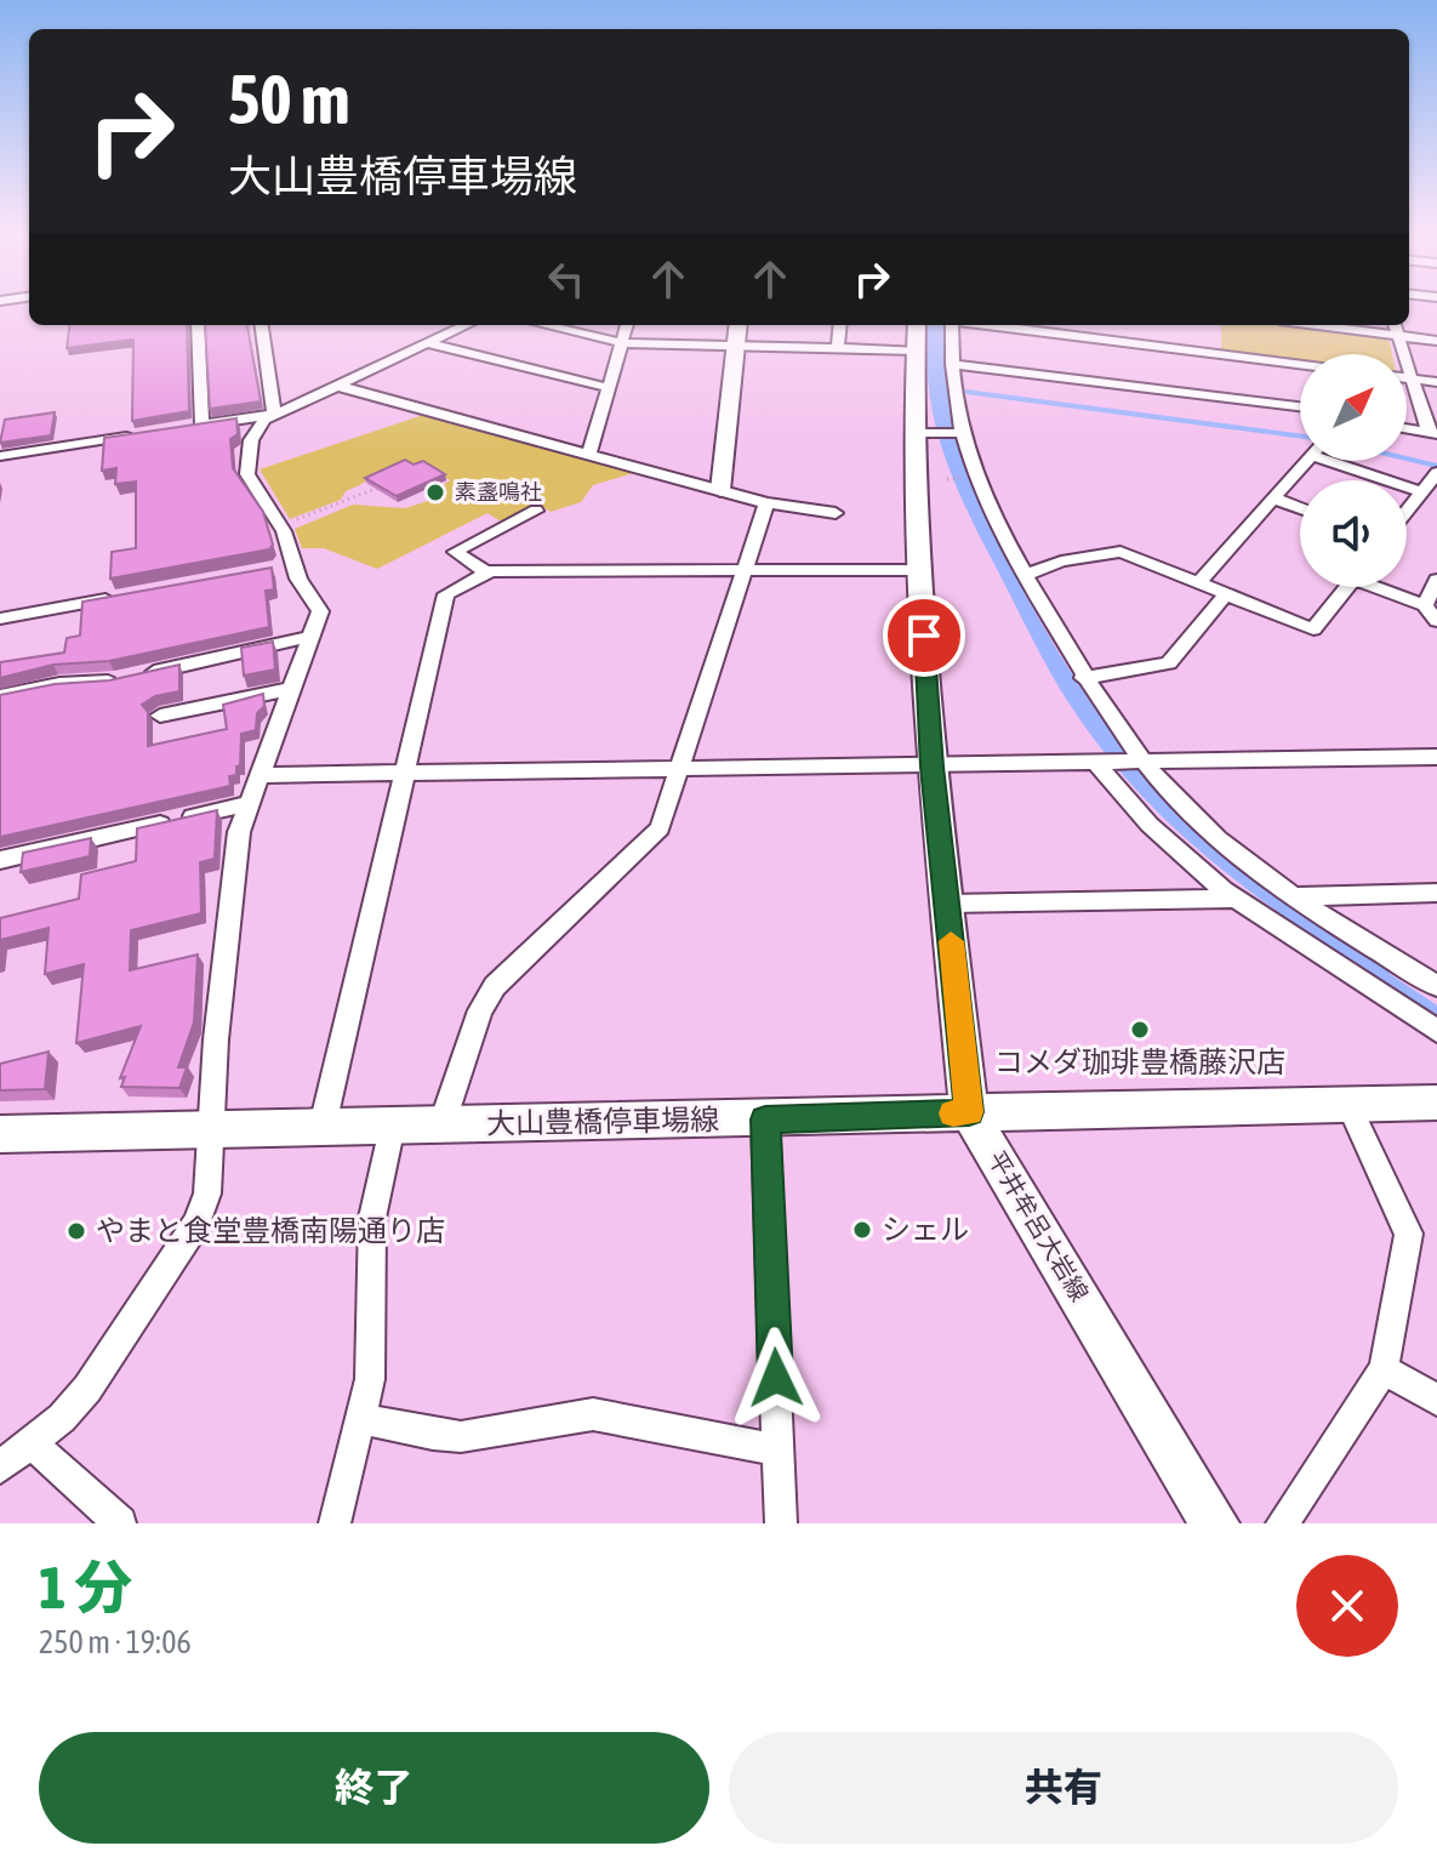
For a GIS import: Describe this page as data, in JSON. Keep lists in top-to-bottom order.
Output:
{
  "streets": {
    "main road": ["大山豊橋停車場線", "平井牟呂大岩線"]
  },
  "crossings": [
    ["大山豊橋停車場線", "平井牟呂大岩線"]
  ],
  "places": [
    "素盞鳴社",
    "コメダ珈琲豊橋藤沢店",
    "シェル",
    "やまと食堂豊橋南陽通り店"
  ],
  "north": "top right",
  "page": {
    "turn": ["50 m", "大山豊橋停車場線"],
    "heading": ["1 分", "250 m · 19:06"],
    "buttons": ["終了", "共有"]
  }
}
